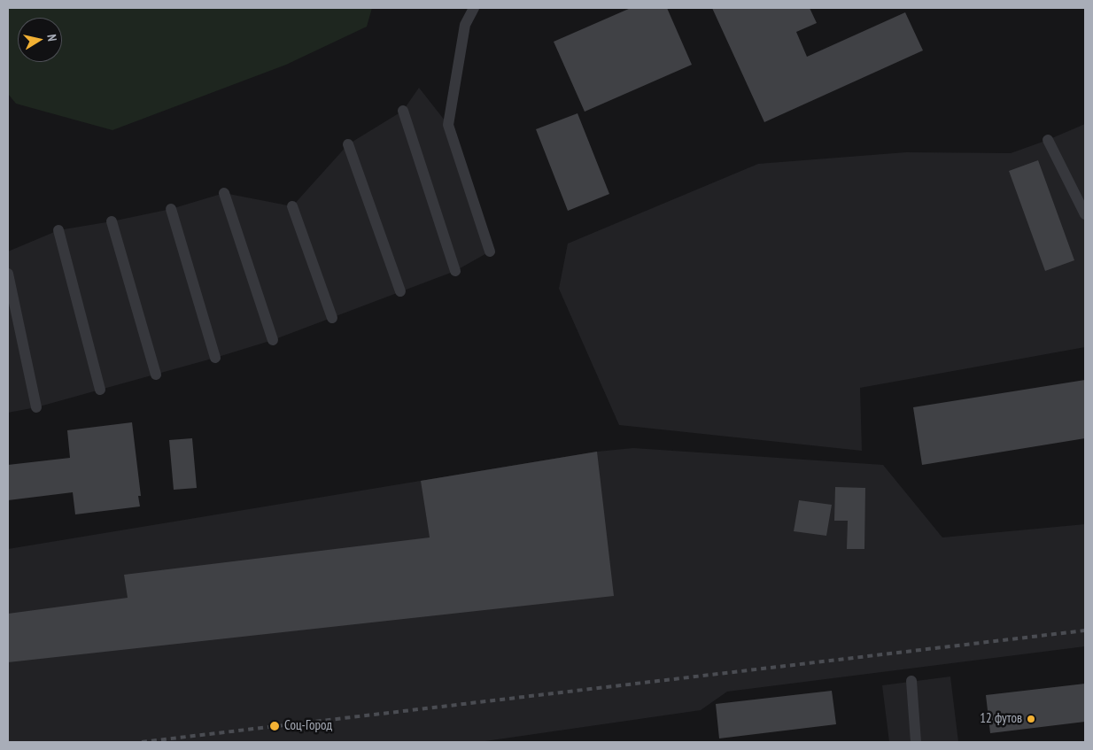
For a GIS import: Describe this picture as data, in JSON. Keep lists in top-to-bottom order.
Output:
{
  "places": ["12 футов", "Соц-Город"],
  "north": "right"
}
